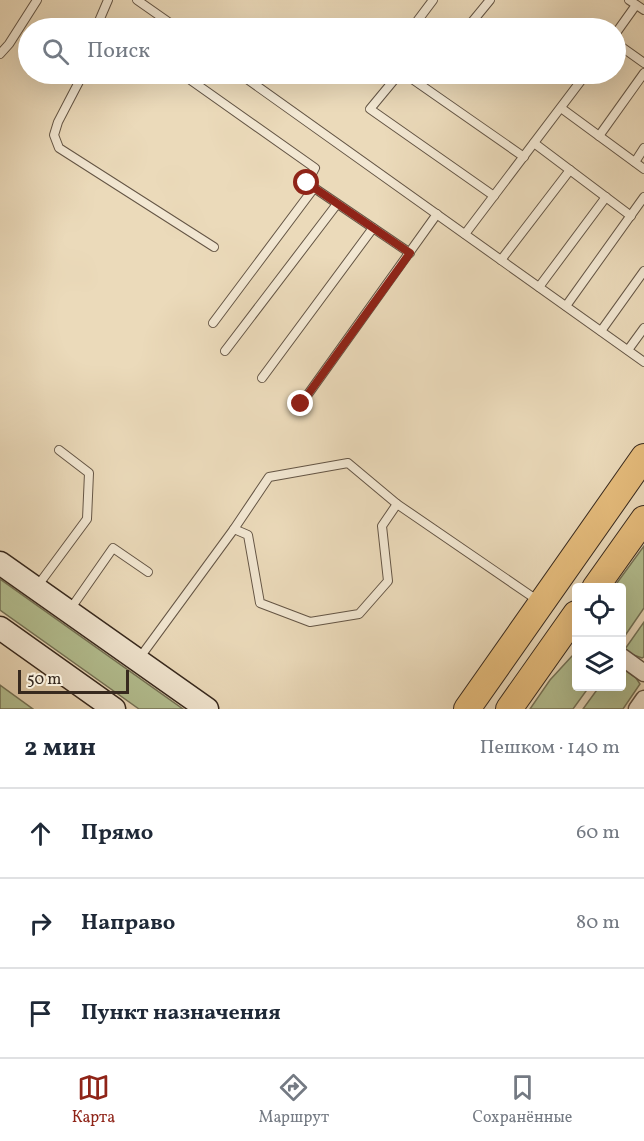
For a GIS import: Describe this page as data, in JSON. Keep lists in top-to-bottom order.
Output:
{
  "scale_bar": "50 m",
  "page": {
    "search": "Поиск",
    "scale": "50 m",
    "heading": ["2 мин", "Пешком · 140 m"],
    "list": [
      ["Прямо", "60 m"],
      ["Направо", "80 m"],
      "Пункт назначения"
    ],
    "nav": ["Карта", "Маршрут", "Сохранённые"]
  }
}
